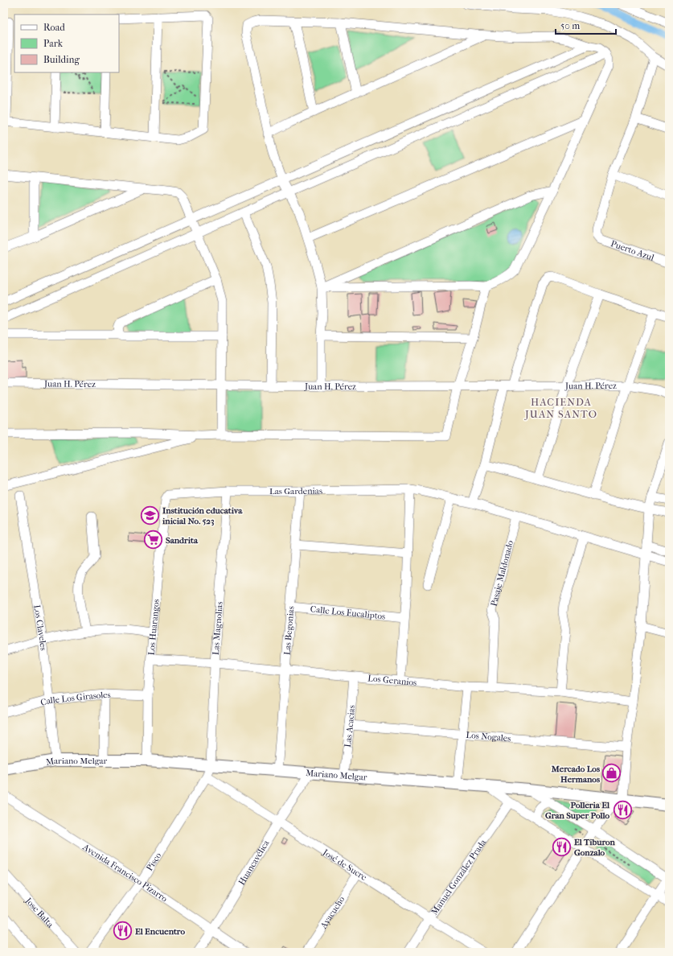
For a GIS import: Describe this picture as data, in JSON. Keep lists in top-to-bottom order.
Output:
{
  "streets": {
    "main road": ["Mariano Melgar"],
    "street": [
      "Puerto Azul",
      "Juan H. Pérez",
      "Las Gardenias",
      "Pasaje Maldonado",
      "Calle Los Eucaliptos",
      "Los Claveles",
      "Los Huarangos",
      "Las Magnolias",
      "Las Begonias",
      "Los Geranios",
      "Calle Los Girasoles",
      "Las Acacias",
      "Los Nogales",
      "Pisco",
      "Huancavélica",
      "José de Sucre",
      "Avenida Francisco Pizarro",
      "Manuel González Prada",
      "Jose Balta",
      "Ayacucho"
    ]
  },
  "crossings": [
    ["Las Gardenias", "Pasaje Maldonado"],
    ["Las Gardenias", "Los Huarangos"],
    ["Las Gardenias", "Las Magnolias"],
    ["Las Gardenias", "Las Begonias"],
    ["Pasaje Maldonado", "Los Geranios"],
    ["Calle Los Eucaliptos", "Las Begonias"],
    ["Los Claveles", "Calle Los Girasoles"],
    ["Los Claveles", "Mariano Melgar"],
    ["Los Huarangos", "Los Geranios"],
    ["Los Huarangos", "Calle Los Girasoles"],
    ["Los Huarangos", "Mariano Melgar"],
    ["Las Magnolias", "Los Geranios"],
    ["Las Magnolias", "Mariano Melgar"],
    ["Las Magnolias", "Pisco"],
    ["Las Begonias", "Los Geranios"],
    ["Las Begonias", "Mariano Melgar"],
    ["Los Geranios", "Las Acacias"],
    ["Las Acacias", "Los Nogales"],
    ["Las Acacias", "Mariano Melgar"],
    ["Mariano Melgar", "Pisco"],
    ["Mariano Melgar", "Huancavélica"],
    ["Pisco", "José de Sucre"],
    ["Pisco", "Avenida Francisco Pizarro"],
    ["Huancavélica", "José de Sucre"],
    ["Huancavélica", "Avenida Francisco Pizarro"],
    ["José de Sucre", "Manuel González Prada"],
    ["José de Sucre", "Ayacucho"]
  ],
  "districts": ["HACIENDA JUAN SANTO"],
  "places": {
    "school or university": ["Institución educativa inicial No. 523"],
    "supermarket": ["Sandrita"],
    "shop": ["Mercado Los Hermanos"],
    "restaurant": ["Polleria El Gran Super Pollo", "El Tiburon Gonzalo", "El Encuentro"]
  },
  "legend": ["Road", "Park", "Building"],
  "scale_bar": "50 m"
}
